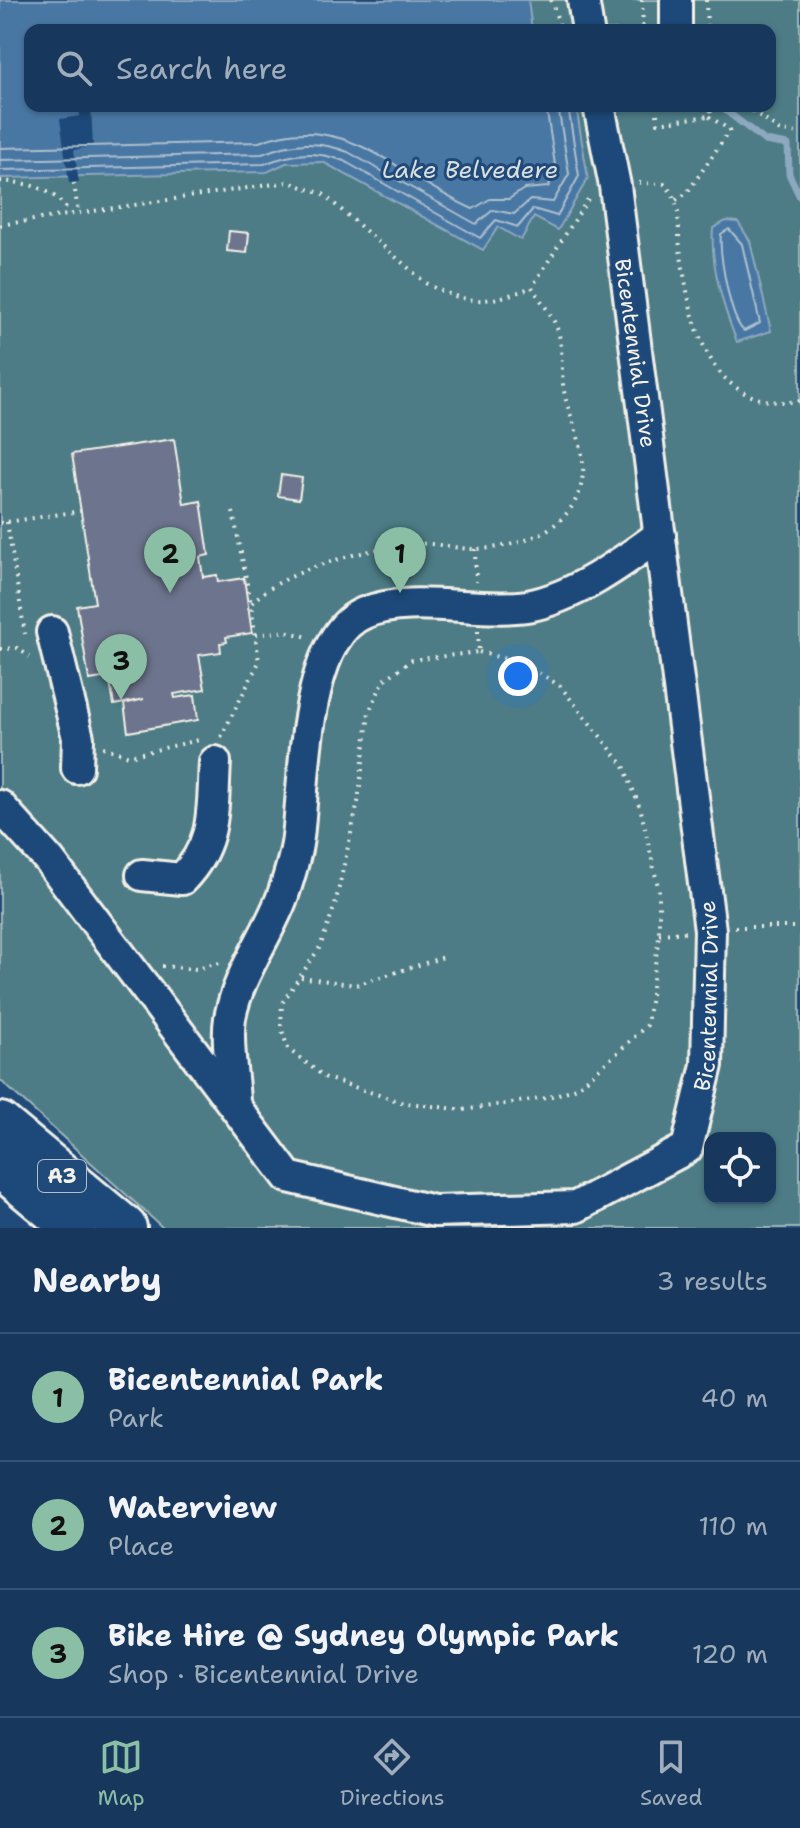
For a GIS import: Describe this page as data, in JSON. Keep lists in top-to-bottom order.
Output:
{
  "streets": {
    "highway": ["A3"],
    "street": ["Bicentennial Drive"]
  },
  "water": ["Lake Belvedere"],
  "page": {
    "search": "Search here",
    "pins": ["1", "2", "3"],
    "heading": ["Nearby", "3 results"],
    "list": [
      {
        "mark": "1",
        "name": "Bicentennial Park",
        "note": "Park",
        "value": "40 m"
      },
      {
        "mark": "2",
        "name": "Waterview",
        "note": "Place",
        "value": "110 m"
      },
      {
        "mark": "3",
        "name": "Bike Hire @ Sydney Olympic Park",
        "note": "Shop · Bicentennial Drive",
        "value": "120 m"
      }
    ],
    "nav": ["Map", "Directions", "Saved"]
  }
}
